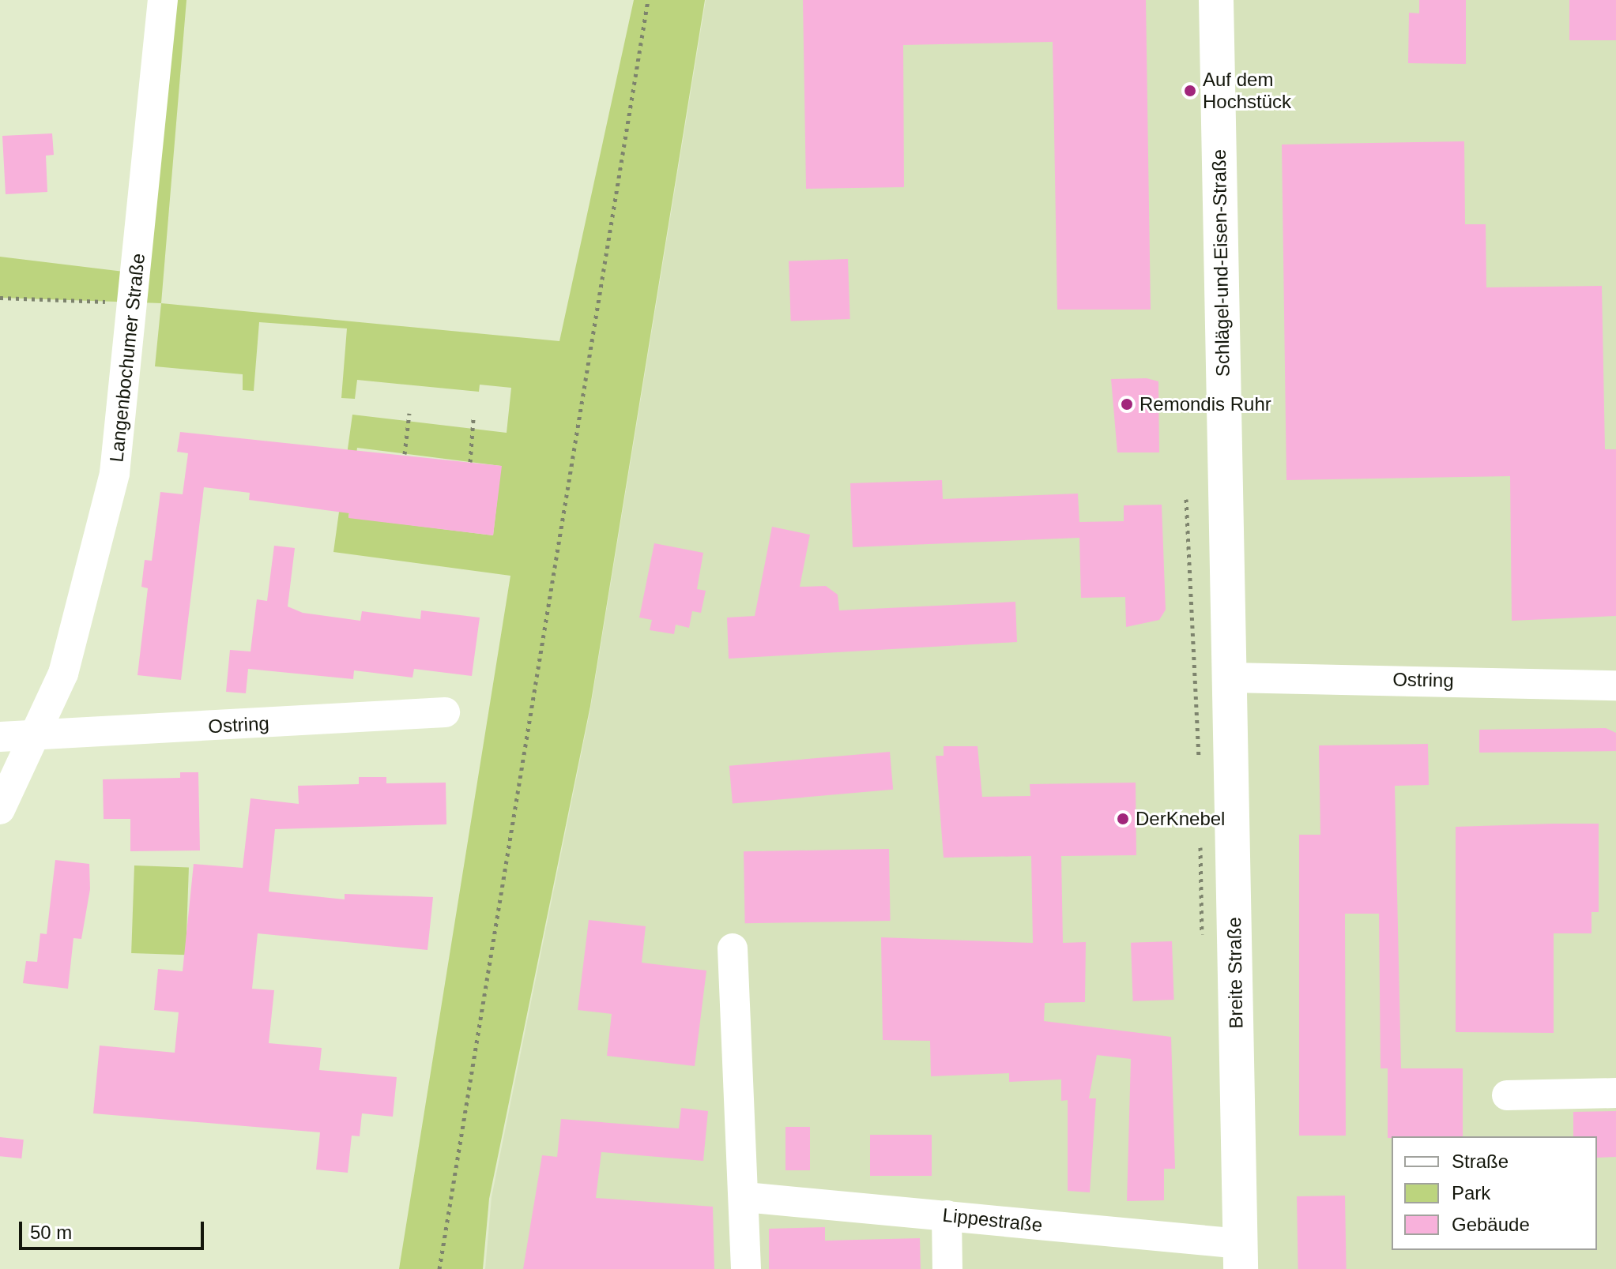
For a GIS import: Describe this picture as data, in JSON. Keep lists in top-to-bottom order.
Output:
{
  "streets": {
    "street": [
      "Schlägel-und-Eisen-Straße",
      "Langenbochumer Straße",
      "Ostring",
      "Breite Straße",
      "Lippestraße"
    ]
  },
  "crossings": [
    ["Schlägel-und-Eisen-Straße", "Ostring"],
    ["Schlägel-und-Eisen-Straße", "Breite Straße"],
    ["Langenbochumer Straße", "Ostring"],
    ["Ostring", "Breite Straße"],
    ["Breite Straße", "Lippestraße"]
  ],
  "places": ["Auf dem Hochstück", "Remondis Ruhr", "DerKnebel"],
  "legend": ["Straße", "Park", "Gebäude"],
  "scale_bar": "50 m"
}
